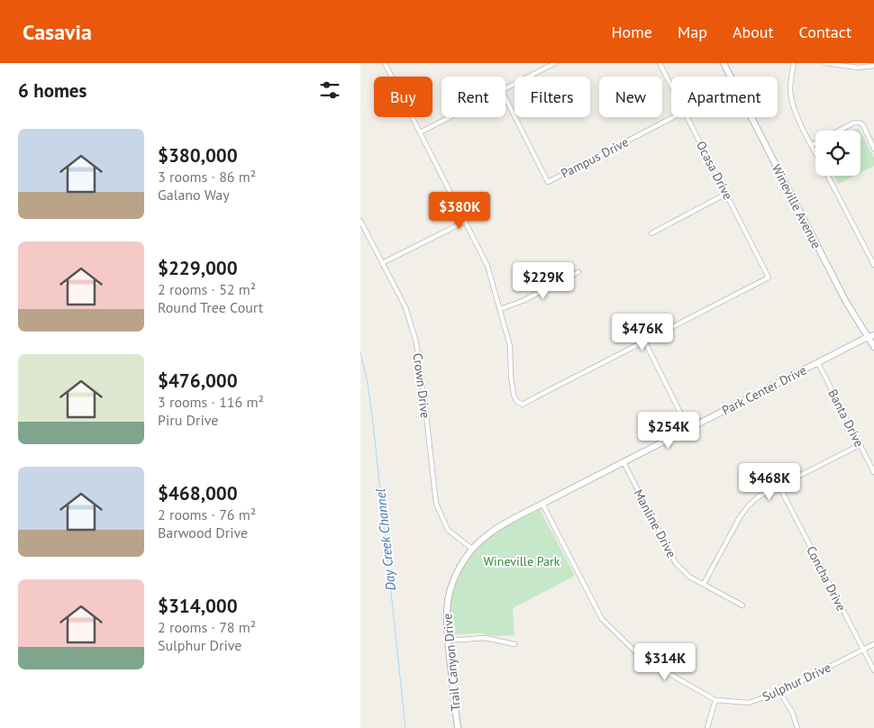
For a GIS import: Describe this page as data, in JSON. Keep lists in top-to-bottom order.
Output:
{
  "streets": {
    "street": [
      "Pampus Drive",
      "Ocasa Drive",
      "Wineville Avenue",
      "Crown Drive",
      "Park Center Drive",
      "Banta Drive",
      "Manline Drive",
      "Concha Drive",
      "Trail Canyon Drive",
      "Sulphur Drive"
    ]
  },
  "crossings": [
    ["Wineville Avenue", "Park Center Drive"],
    ["Crown Drive", "Park Center Drive"],
    ["Crown Drive", "Trail Canyon Drive"],
    ["Park Center Drive", "Banta Drive"],
    ["Park Center Drive", "Manline Drive"],
    ["Park Center Drive", "Trail Canyon Drive"],
    ["Park Center Drive", "Sulphur Drive"],
    ["Concha Drive", "Sulphur Drive"]
  ],
  "water": ["Day Creek Channel"],
  "parks": ["Wineville Park"],
  "page": {
    "header": "Casavia",
    "nav": [
      "Home",
      "Map",
      "About",
      "Contact"
    ],
    "heading": "6 homes",
    "chip": [
      "Buy",
      "Rent",
      "Filters",
      "New",
      "Apartment"
    ],
    "list": [
      {
        "name": "$380,000",
        "note": "3 rooms · 86 m² · Galano Way"
      },
      {
        "name": "$229,000",
        "note": "2 rooms · 52 m² · Round Tree Court"
      },
      {
        "name": "$476,000",
        "note": "3 rooms · 116 m² · Piru Drive"
      },
      {
        "name": "$468,000",
        "note": "2 rooms · 76 m² · Barwood Drive"
      },
      {
        "name": "$314,000",
        "note": "2 rooms · 78 m² · Sulphur Drive"
      }
    ],
    "price": [
      "$380K",
      "$229K",
      "$476K",
      "$254K",
      "$468K",
      "$314K"
    ]
  }
}
